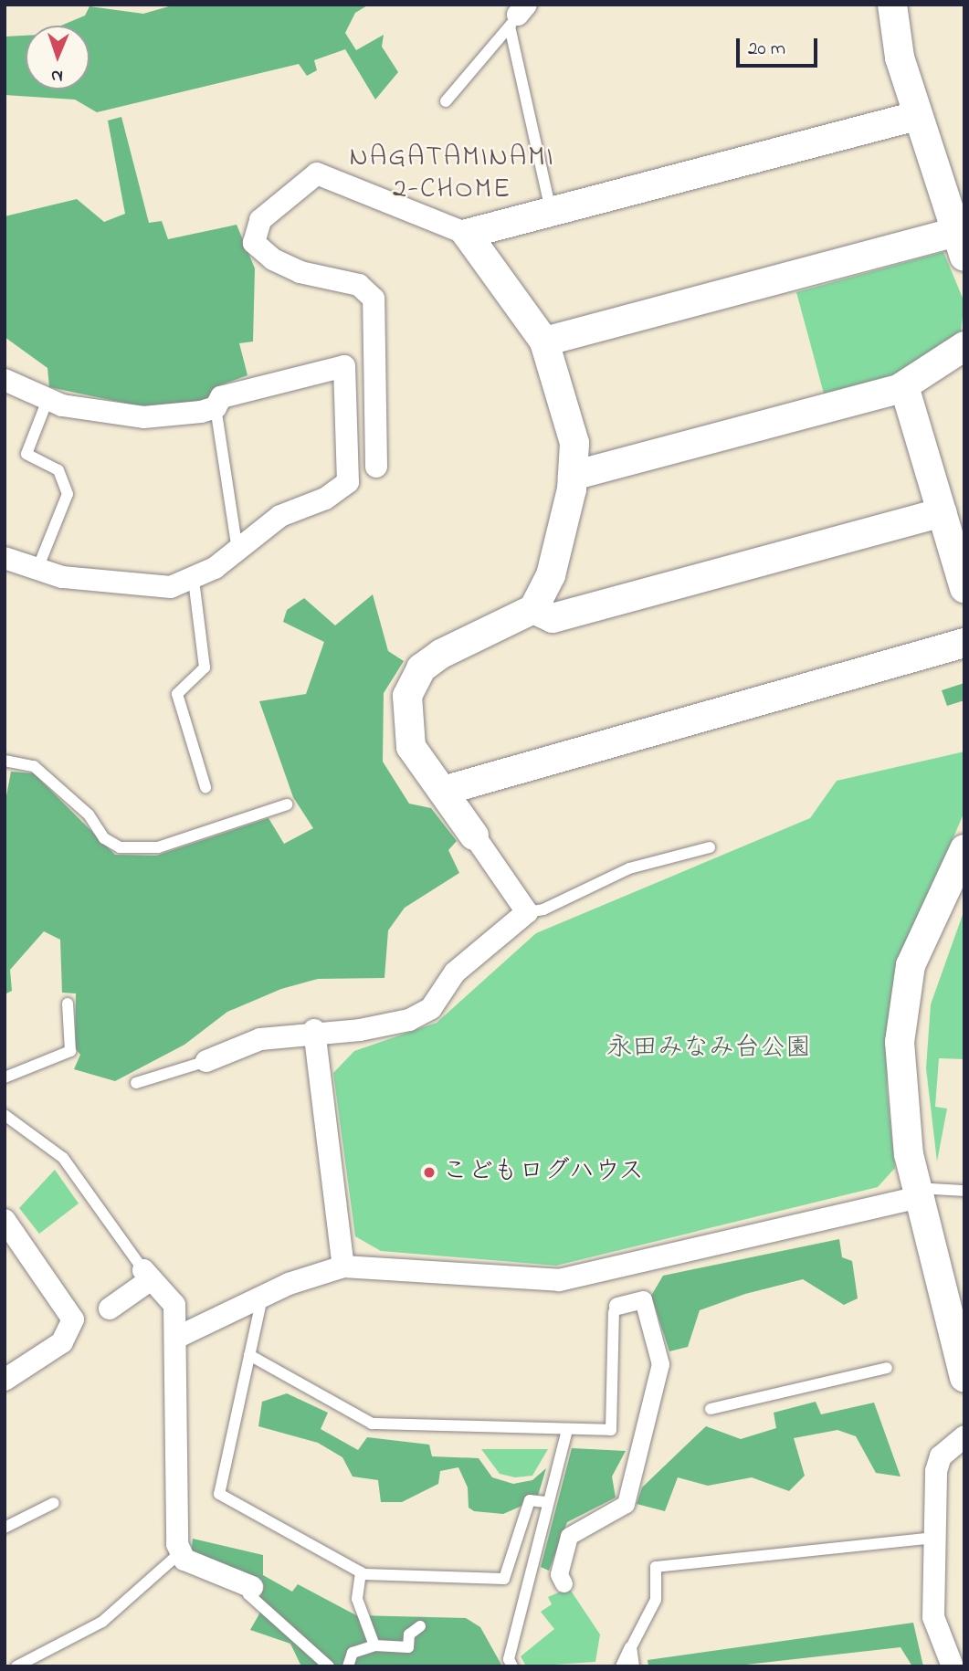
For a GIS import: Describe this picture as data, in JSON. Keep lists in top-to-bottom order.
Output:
{
  "districts": ["NAGATAMINAMI 2-CHOME"],
  "parks": ["永田みなみ台公園"],
  "places": ["こどもログハウス"],
  "scale_bar": "20 m",
  "north": "bottom"
}
